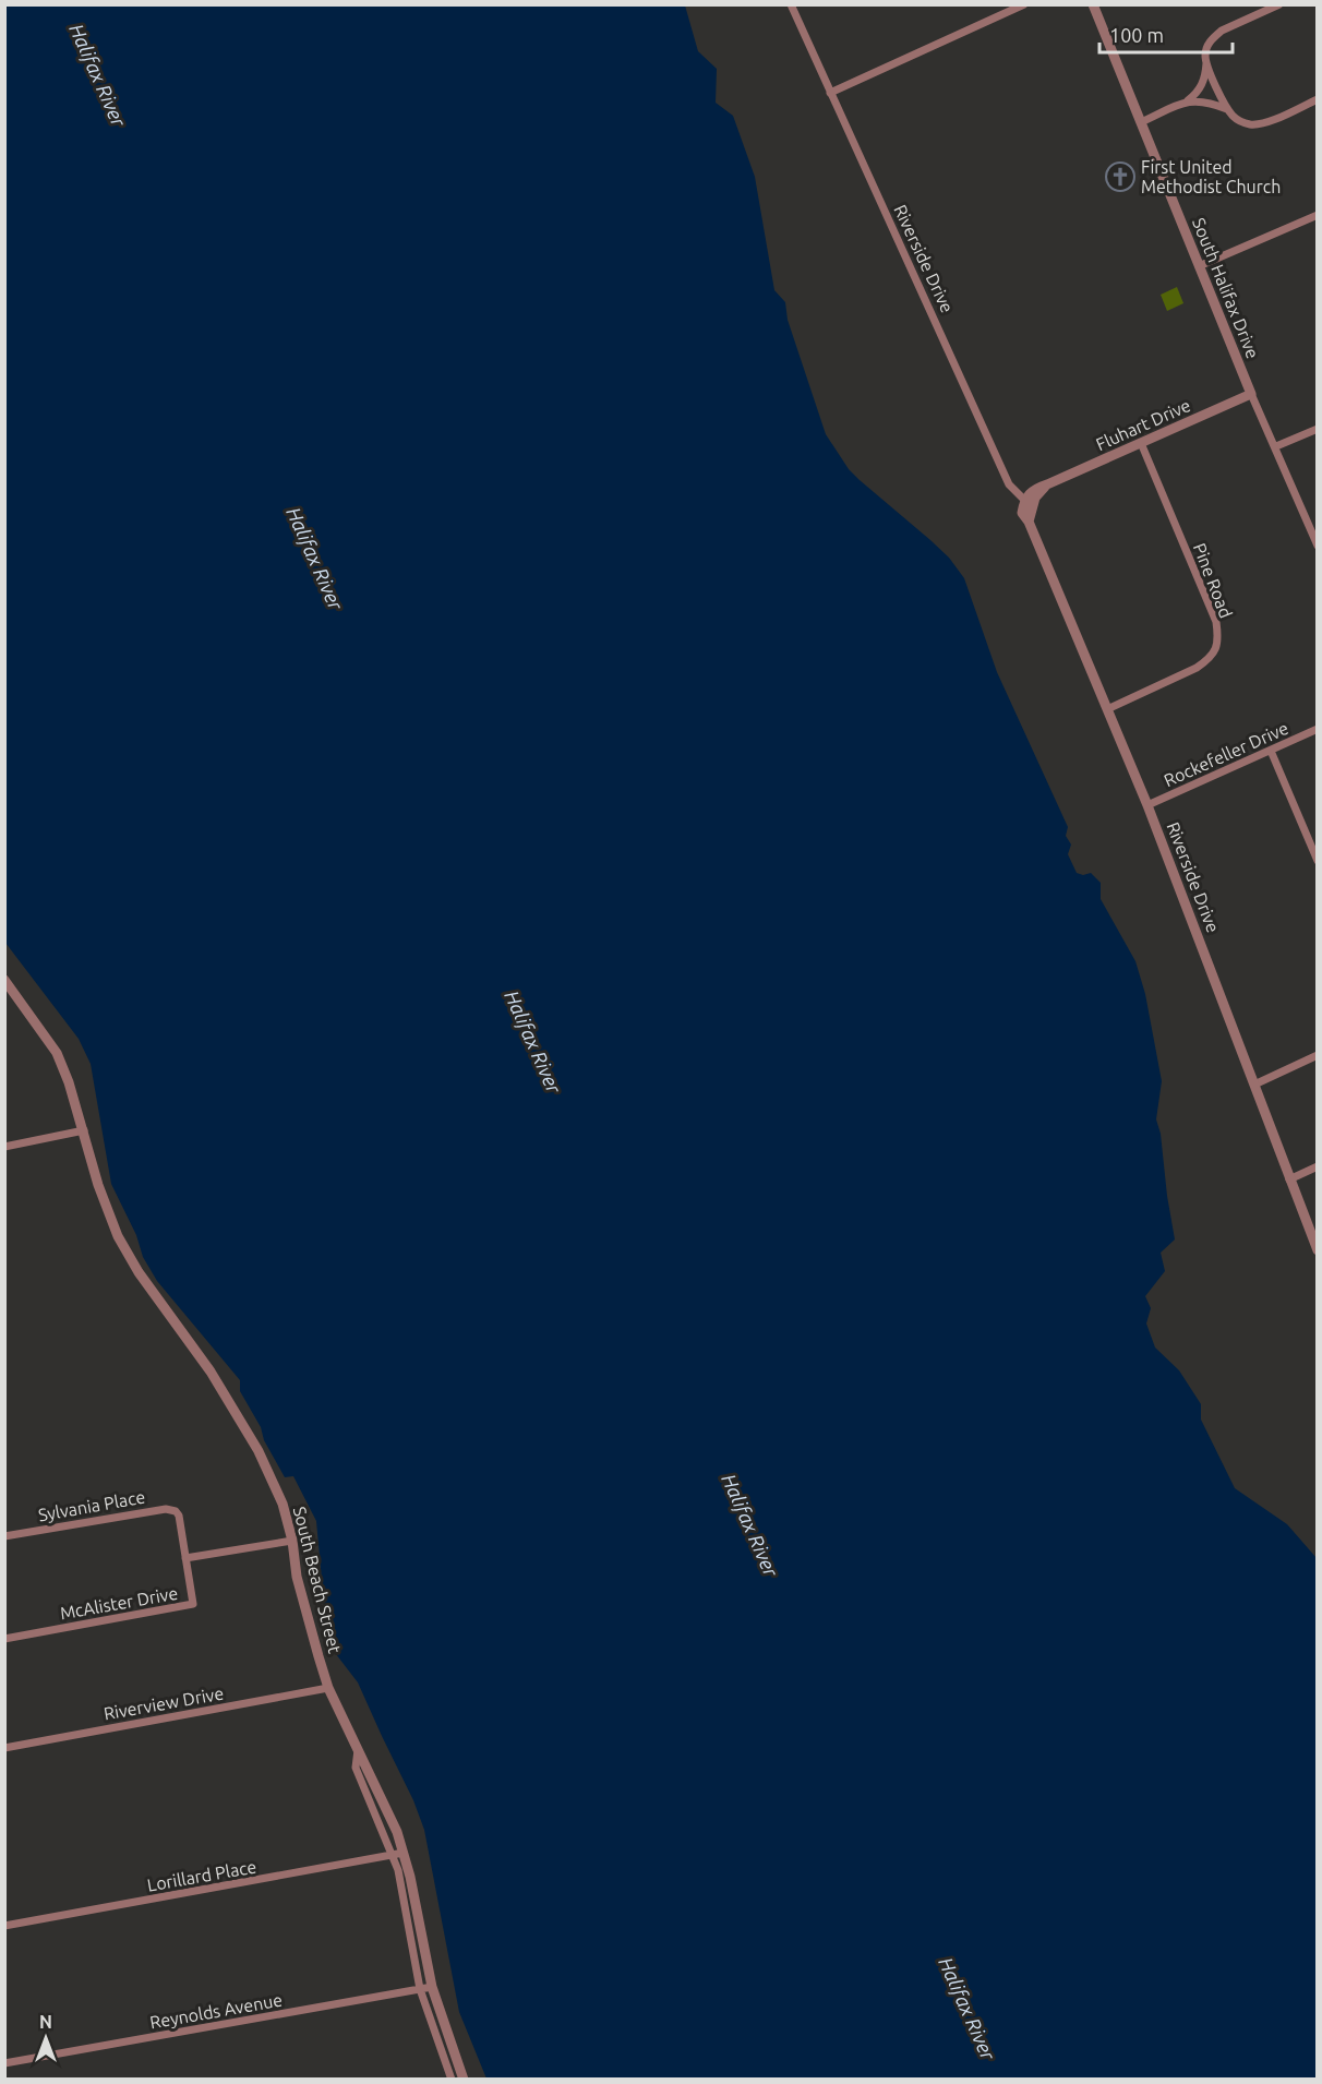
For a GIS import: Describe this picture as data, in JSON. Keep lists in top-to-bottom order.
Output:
{
  "streets": {
    "street": [
      "Riverside Drive",
      "South Halifax Drive",
      "Fluhart Drive",
      "Pine Road",
      "Rockefeller Drive",
      "Sylvania Place",
      "South Beach Street",
      "McAlister Drive",
      "Riverview Drive",
      "Lorillard Place",
      "Reynolds Avenue"
    ]
  },
  "crossings": [
    ["Riverside Drive", "Fluhart Drive"],
    ["Riverside Drive", "Pine Road"],
    ["Riverside Drive", "Rockefeller Drive"],
    ["South Halifax Drive", "Fluhart Drive"],
    ["Fluhart Drive", "Pine Road"],
    ["Sylvania Place", "McAlister Drive"],
    ["South Beach Street", "Riverview Drive"],
    ["South Beach Street", "Lorillard Place"],
    ["South Beach Street", "Reynolds Avenue"]
  ],
  "water": ["Halifax River"],
  "places": {
    "church": ["First United Methodist Church"]
  },
  "scale_bar": "100 m",
  "north": "top"
}
